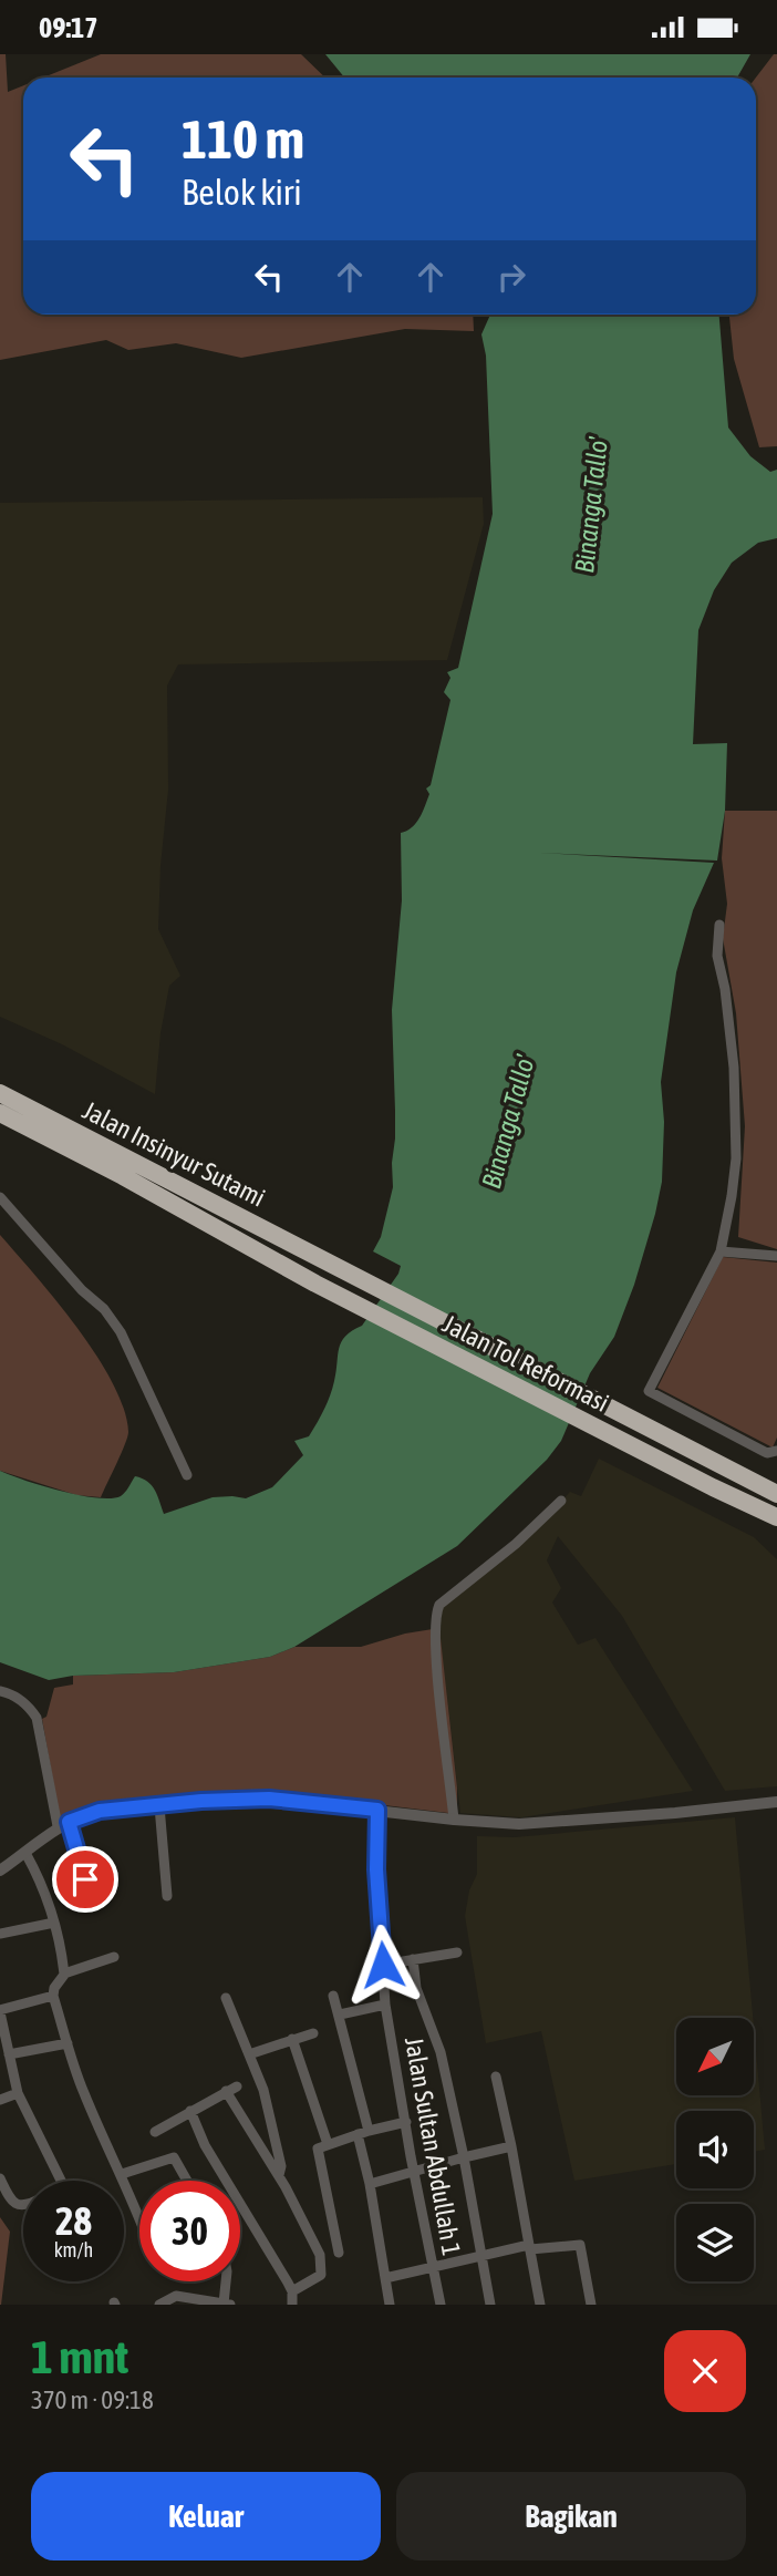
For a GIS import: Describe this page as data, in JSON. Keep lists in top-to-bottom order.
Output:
{
  "streets": {
    "highway": ["Jalan Insinyur Sutami", "Jalan Tol Reformasi"],
    "street": ["Jalan Sultan Abdullah 1"]
  },
  "crossings": [
    ["Jalan Insinyur Sutami", "Jalan Tol Reformasi"]
  ],
  "water": ["Binanga Tallo'"],
  "north": "bottom left",
  "page": {
    "status": "09:17",
    "turn": ["110 m", "Belok kiri"],
    "speed": "28 km/h",
    "limit": "30",
    "heading": ["1 mnt", "370 m · 09:18"],
    "buttons": ["Keluar", "Bagikan"]
  }
}
